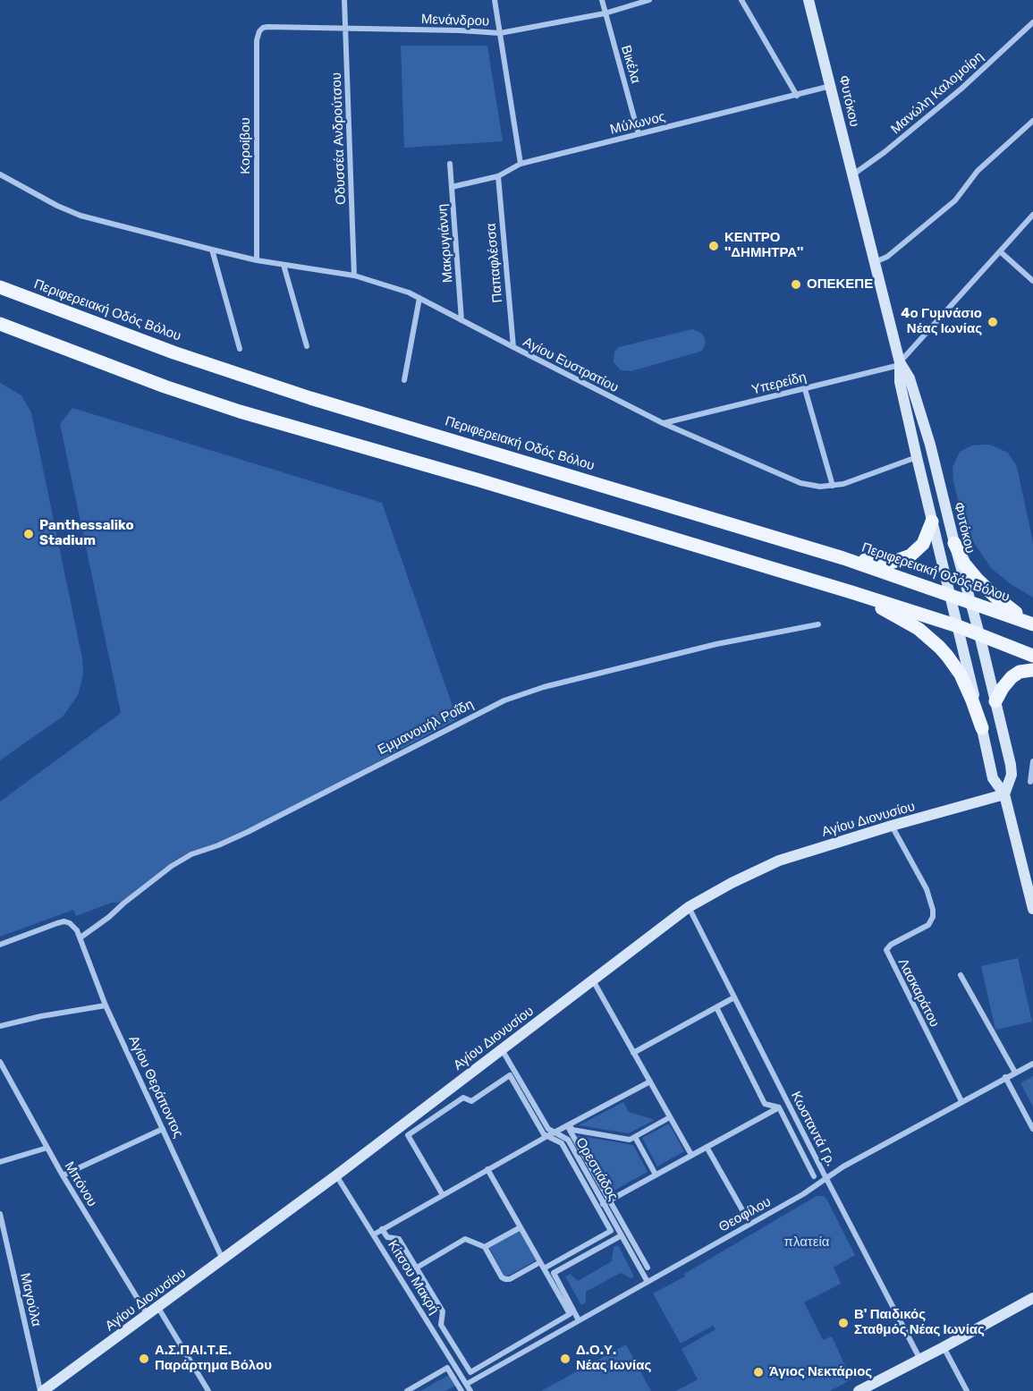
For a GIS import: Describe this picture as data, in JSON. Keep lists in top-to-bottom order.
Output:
{
  "streets": {
    "main road": ["Φυτόκου", "Περιφερειακή Οδός Βόλου", "Αγίου Διονυσίου"],
    "street": [
      "Μενάνδρου",
      "Βικέλα",
      "Μανώλη Καλομοίρη",
      "Μύλωνος",
      "Οδυσσέα Ανδρούτσου",
      "Κοροίβου",
      "Μακρυγιάννη",
      "Παπαφλέσσα",
      "Αγίου Ευστρατίου",
      "Υπερείδη",
      "Εμμανουήλ Ροΐδη",
      "Λασκαράτου",
      "Αγίου Θεράποντος",
      "Κωσταντά Γρ.",
      "Ορεστιάδος",
      "Μπόνου",
      "Θεοφίλου",
      "Κίτσου Μακρή",
      "Μαγούλα"
    ]
  },
  "crossings": [
    ["Μενάνδρου", "Βικέλα"],
    ["Μενάνδρου", "Οδυσσέα Ανδρούτσου"],
    ["Μενάνδρου", "Κοροίβου"],
    ["Βικέλα", "Μύλωνος"],
    ["Μανώλη Καλομοίρη", "Φυτόκου"],
    ["Φυτόκου", "Μύλωνος"],
    ["Φυτόκου", "Περιφερειακή Οδός Βόλου"],
    ["Φυτόκου", "Αγίου Ευστρατίου"],
    ["Φυτόκου", "Υπερείδη"],
    ["Φυτόκου", "Αγίου Διονυσίου"],
    ["Μύλωνος", "Μακρυγιάννη"],
    ["Μύλωνος", "Παπαφλέσσα"],
    ["Οδυσσέα Ανδρούτσου", "Αγίου Ευστρατίου"],
    ["Κοροίβου", "Αγίου Ευστρατίου"],
    ["Μακρυγιάννη", "Αγίου Ευστρατίου"],
    ["Παπαφλέσσα", "Αγίου Ευστρατίου"],
    ["Αγίου Ευστρατίου", "Υπερείδη"],
    ["Εμμανουήλ Ροΐδη", "Αγίου Θεράποντος"],
    ["Αγίου Διονυσίου", "Λασκαράτου"],
    ["Αγίου Διονυσίου", "Αγίου Θεράποντος"],
    ["Αγίου Διονυσίου", "Κωσταντά Γρ."],
    ["Αγίου Διονυσίου", "Ορεστιάδος"],
    ["Αγίου Διονυσίου", "Μπόνου"],
    ["Αγίου Διονυσίου", "Κίτσου Μακρή"],
    ["Αγίου Διονυσίου", "Μαγούλα"],
    ["Λασκαράτου", "Θεοφίλου"],
    ["Κωσταντά Γρ.", "Θεοφίλου"],
    ["Ορεστιάδος", "Θεοφίλου"],
    ["Θεοφίλου", "Κίτσου Μακρή"]
  ],
  "parks": ["πλατεία"],
  "places": [
    "ΚΕΝΤΡΟ ''ΔΗΜΗΤΡΑ''",
    "ΟΠΕΚΕΠΕ",
    "4ο Γυμνάσιο Νέας Ιωνίας",
    "Panthessaliko Stadium",
    "Β' Παιδικός Σταθμός Νέας Ιωνίας",
    "Α.Σ.ΠΑΙ.Τ.Ε. Παράρτημα Βόλου",
    "Δ.Ο.Υ. Νέας Ιωνίας",
    "Άγιος Νεκτάριος"
  ]
}
